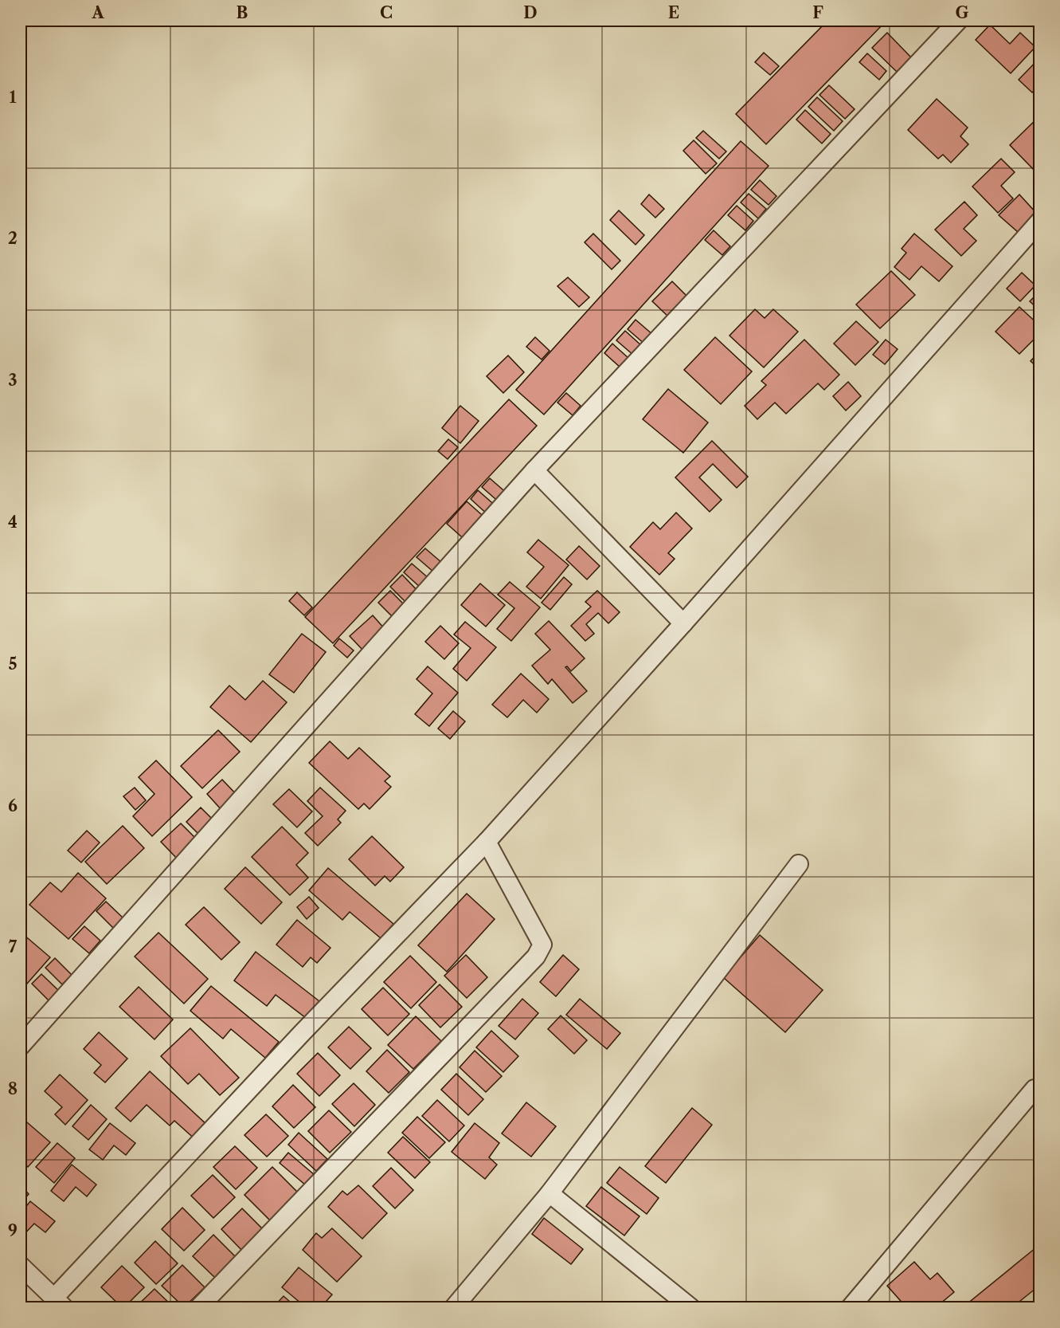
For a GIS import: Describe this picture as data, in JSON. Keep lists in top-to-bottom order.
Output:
{
  "grid": {
    "columns": [
      "A",
      "B",
      "C",
      "D",
      "E",
      "F",
      "G"
    ],
    "rows": [
      "1",
      "2",
      "3",
      "4",
      "5",
      "6",
      "7",
      "8",
      "9"
    ]
  }
}
